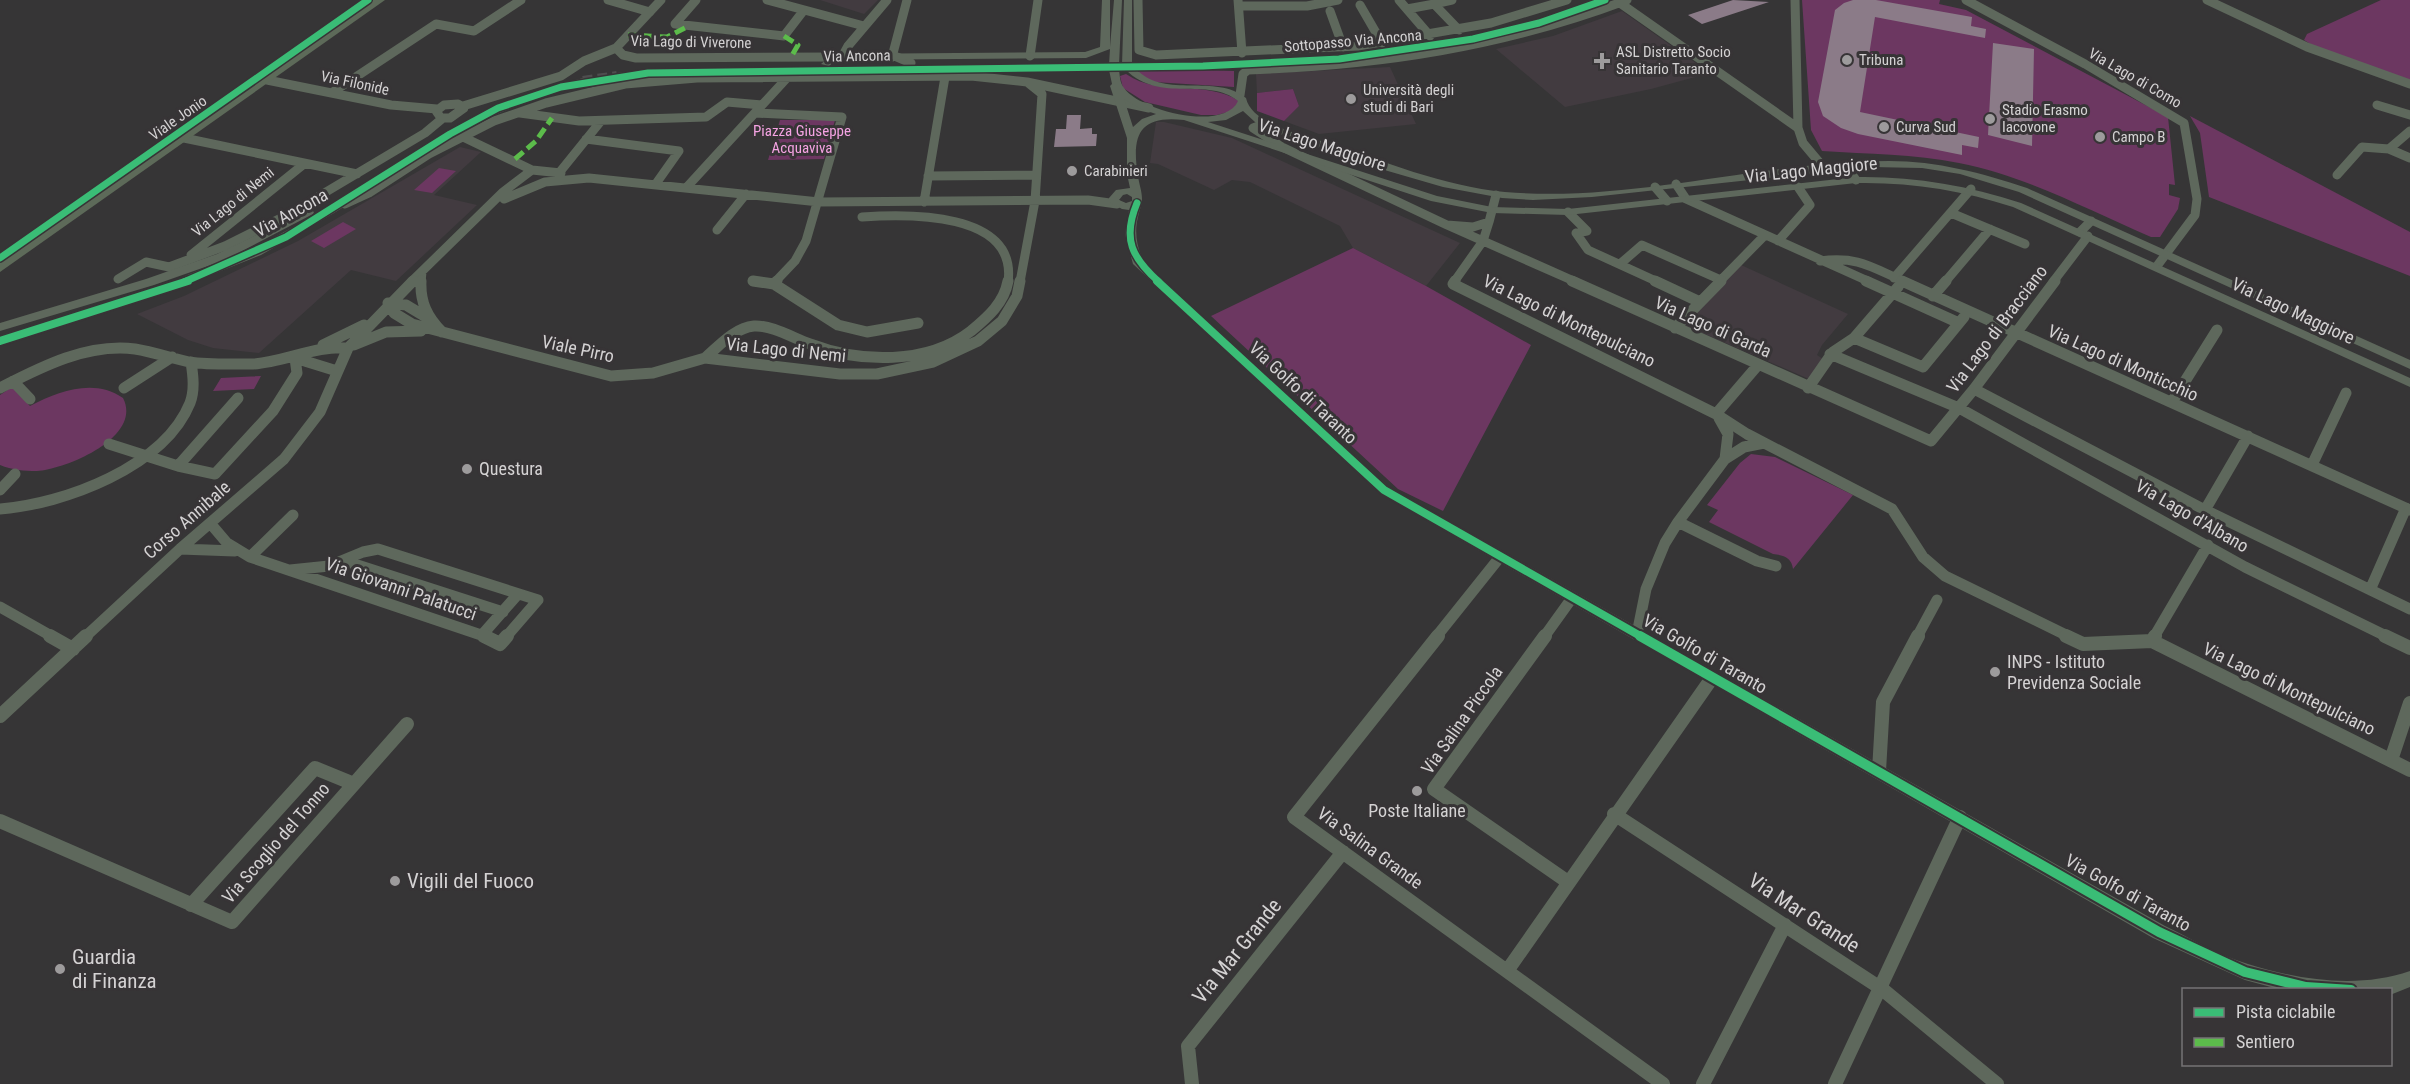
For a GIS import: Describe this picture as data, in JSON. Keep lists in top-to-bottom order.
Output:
{
  "streets": {
    "main road": ["Viale Jonio"],
    "street": [
      "Sottopasso Via Ancona",
      "Via Lago di Viverone",
      "Via Ancona",
      "Via Lago di Como",
      "Via Filonide",
      "Via Lago Maggiore",
      "Via Lago di Nemi",
      "Via Lago di Montepulciano",
      "Via Lago di Garda",
      "Via Lago di Bracciano",
      "Viale Pirro",
      "Via Lago di Monticchio",
      "Via Golfo di Taranto",
      "Via Lago d'Albano",
      "Corso Annibale",
      "Via Giovanni Palatucci",
      "Via Salina Piccola",
      "Via Scoglio del Tonno",
      "Via Salina Grande",
      "Via Mar Grande"
    ]
  },
  "crossings": [
    ["Sottopasso Via Ancona", "Via Ancona"],
    ["Via Lago di Viverone", "Via Ancona"],
    ["Via Ancona", "Via Lago Maggiore"],
    ["Via Ancona", "Via Lago di Nemi"],
    ["Via Lago di Como", "Via Lago Maggiore"],
    ["Via Filonide", "Viale Jonio"],
    ["Viale Jonio", "Via Lago di Nemi"],
    ["Via Lago Maggiore", "Via Lago di Garda"],
    ["Via Lago Maggiore", "Via Lago di Bracciano"],
    ["Via Lago Maggiore", "Via Lago di Monticchio"],
    ["Via Lago di Nemi", "Viale Pirro"],
    ["Via Lago di Montepulciano", "Via Lago di Garda"],
    ["Via Lago di Garda", "Via Lago di Bracciano"],
    ["Via Lago di Bracciano", "Via Lago di Monticchio"],
    ["Via Lago di Bracciano", "Via Lago d'Albano"],
    ["Viale Pirro", "Corso Annibale"],
    ["Via Golfo di Taranto", "Via Salina Piccola"],
    ["Via Golfo di Taranto", "Via Salina Grande"],
    ["Corso Annibale", "Via Giovanni Palatucci"],
    ["Via Salina Grande", "Via Mar Grande"]
  ],
  "parks": ["Piazza Giuseppe Acquaviva"],
  "places": {
    "other": [
      "Tribuna",
      "Università degli studi di Bari",
      "Stadio Erasmo Iacovone",
      "Curva Sud",
      "Campo B",
      "Carabinieri",
      "Questura",
      "INPS - Istituto Previdenza Sociale",
      "Poste Italiane",
      "Vigili del Fuoco",
      "Guardia di Finanza"
    ],
    "health": ["ASL Distretto Socio Sanitario Taranto"]
  },
  "legend": ["Pista ciclabile", "Sentiero"]
}
